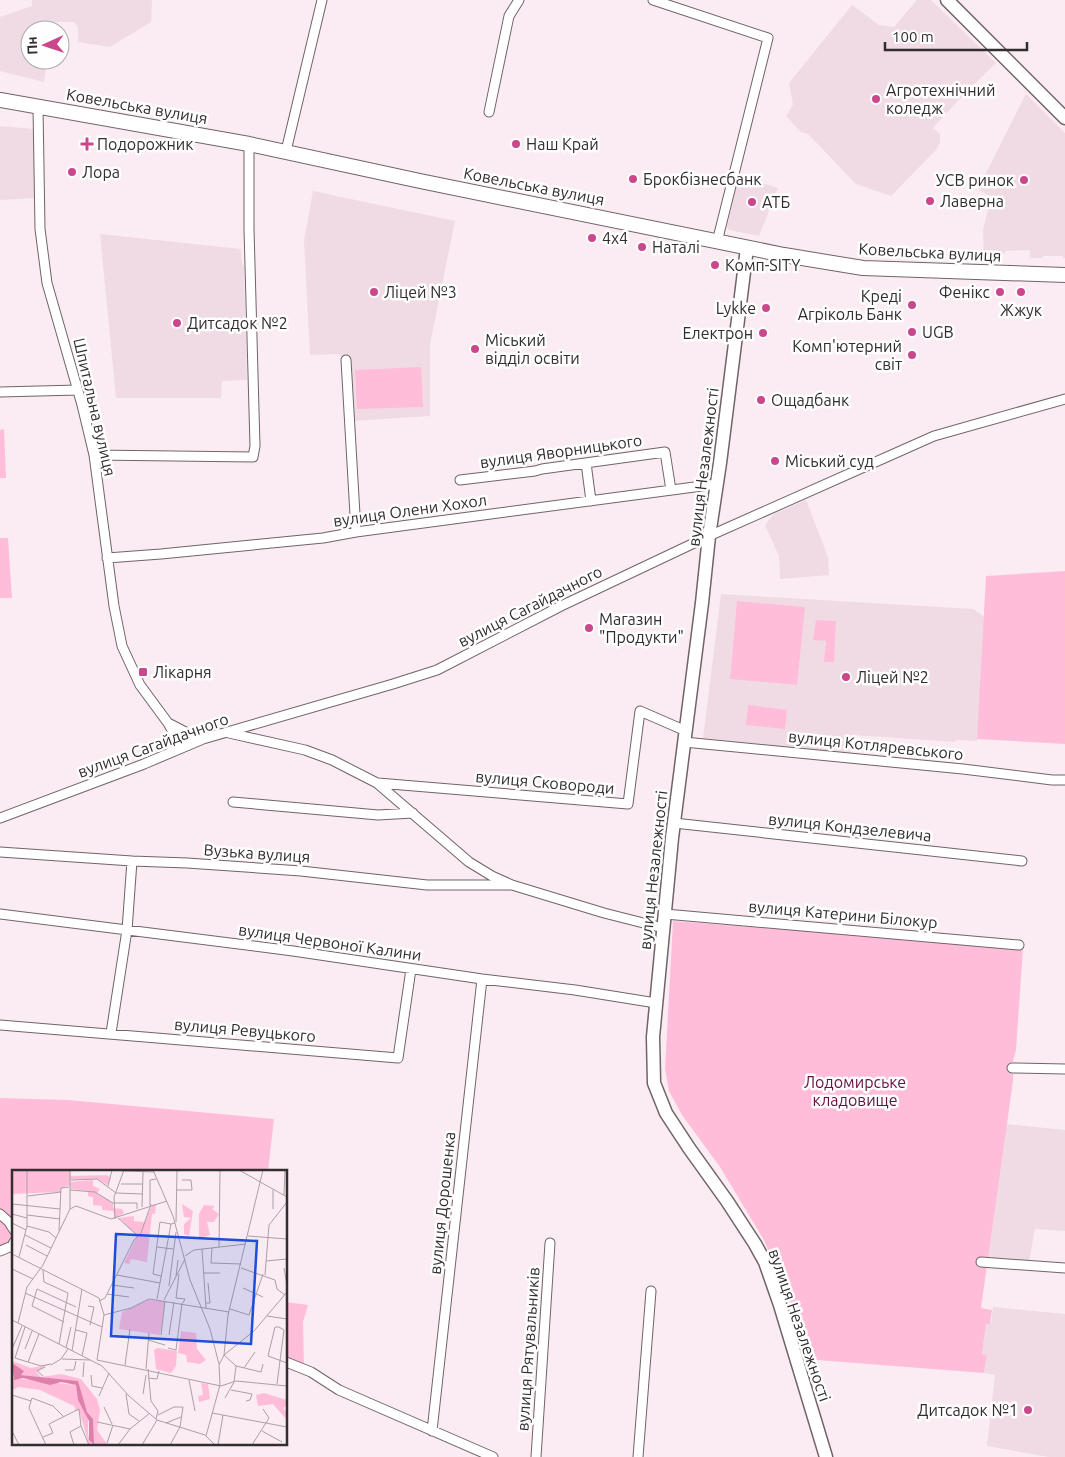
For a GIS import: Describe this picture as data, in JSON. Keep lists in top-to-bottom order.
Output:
{
  "streets": {
    "main road": ["Ковельська вулиця"],
    "street": [
      "Шпитальна вулиця",
      "вулиця Яворницького",
      "вулиця Незалежності",
      "вулиця Олени Хохол",
      "вулиця Сагайдачного",
      "вулиця Котляревського",
      "вулиця Сковороди",
      "вулиця Кондзелевича",
      "Вузька вулиця",
      "вулиця Катерини Білокур",
      "вулиця Червоної Калини",
      "вулиця Ревуцького",
      "вулиця Дорошенка",
      "вулиця Рятувальників"
    ]
  },
  "crossings": [
    ["Ковельська вулиця", "Шпитальна вулиця"],
    ["Ковельська вулиця", "вулиця Незалежності"],
    ["Шпитальна вулиця", "вулиця Олени Хохол"],
    ["Шпитальна вулиця", "вулиця Сагайдачного"],
    ["вулиця Яворницького", "вулиця Олени Хохол"],
    ["вулиця Незалежності", "вулиця Олени Хохол"],
    ["вулиця Незалежності", "вулиця Сагайдачного"],
    ["вулиця Незалежності", "вулиця Котляревського"],
    ["вулиця Незалежності", "вулиця Сковороди"],
    ["вулиця Незалежності", "вулиця Кондзелевича"],
    ["вулиця Незалежності", "вулиця Катерини Білокур"],
    ["вулиця Незалежності", "вулиця Червоної Калини"],
    ["вулиця Котляревського", "вулиця Сковороди"],
    ["вулиця Червоної Калини", "вулиця Ревуцького"],
    ["вулиця Червоної Калини", "вулиця Дорошенка"]
  ],
  "parks": ["Лодомирське кладовище"],
  "places": {
    "other": [
      "Агротехнічний коледж",
      "Наш Край",
      "Лора",
      "Брокбізнесбанк",
      "УСВ ринок",
      "Лаверна",
      "АТБ",
      "4x4",
      "Наталі",
      "Комп-SITY",
      "Ліцей №3",
      "Фенікс",
      "Жжук",
      "Креді Агріколь Банк",
      "Lykke",
      "Дитсадок №2",
      "UGB",
      "Електрон",
      "Міський відділ освіти",
      "Комп'ютерний світ",
      "Ощадбанк",
      "Міський суд",
      "Магазин \"Продукти\"",
      "Ліцей №2",
      "Дитсадок №1"
    ],
    "health": ["Подорожник"],
    "transit": ["Лікарня"]
  },
  "scale_bar": "100 m",
  "north": "left"
}
